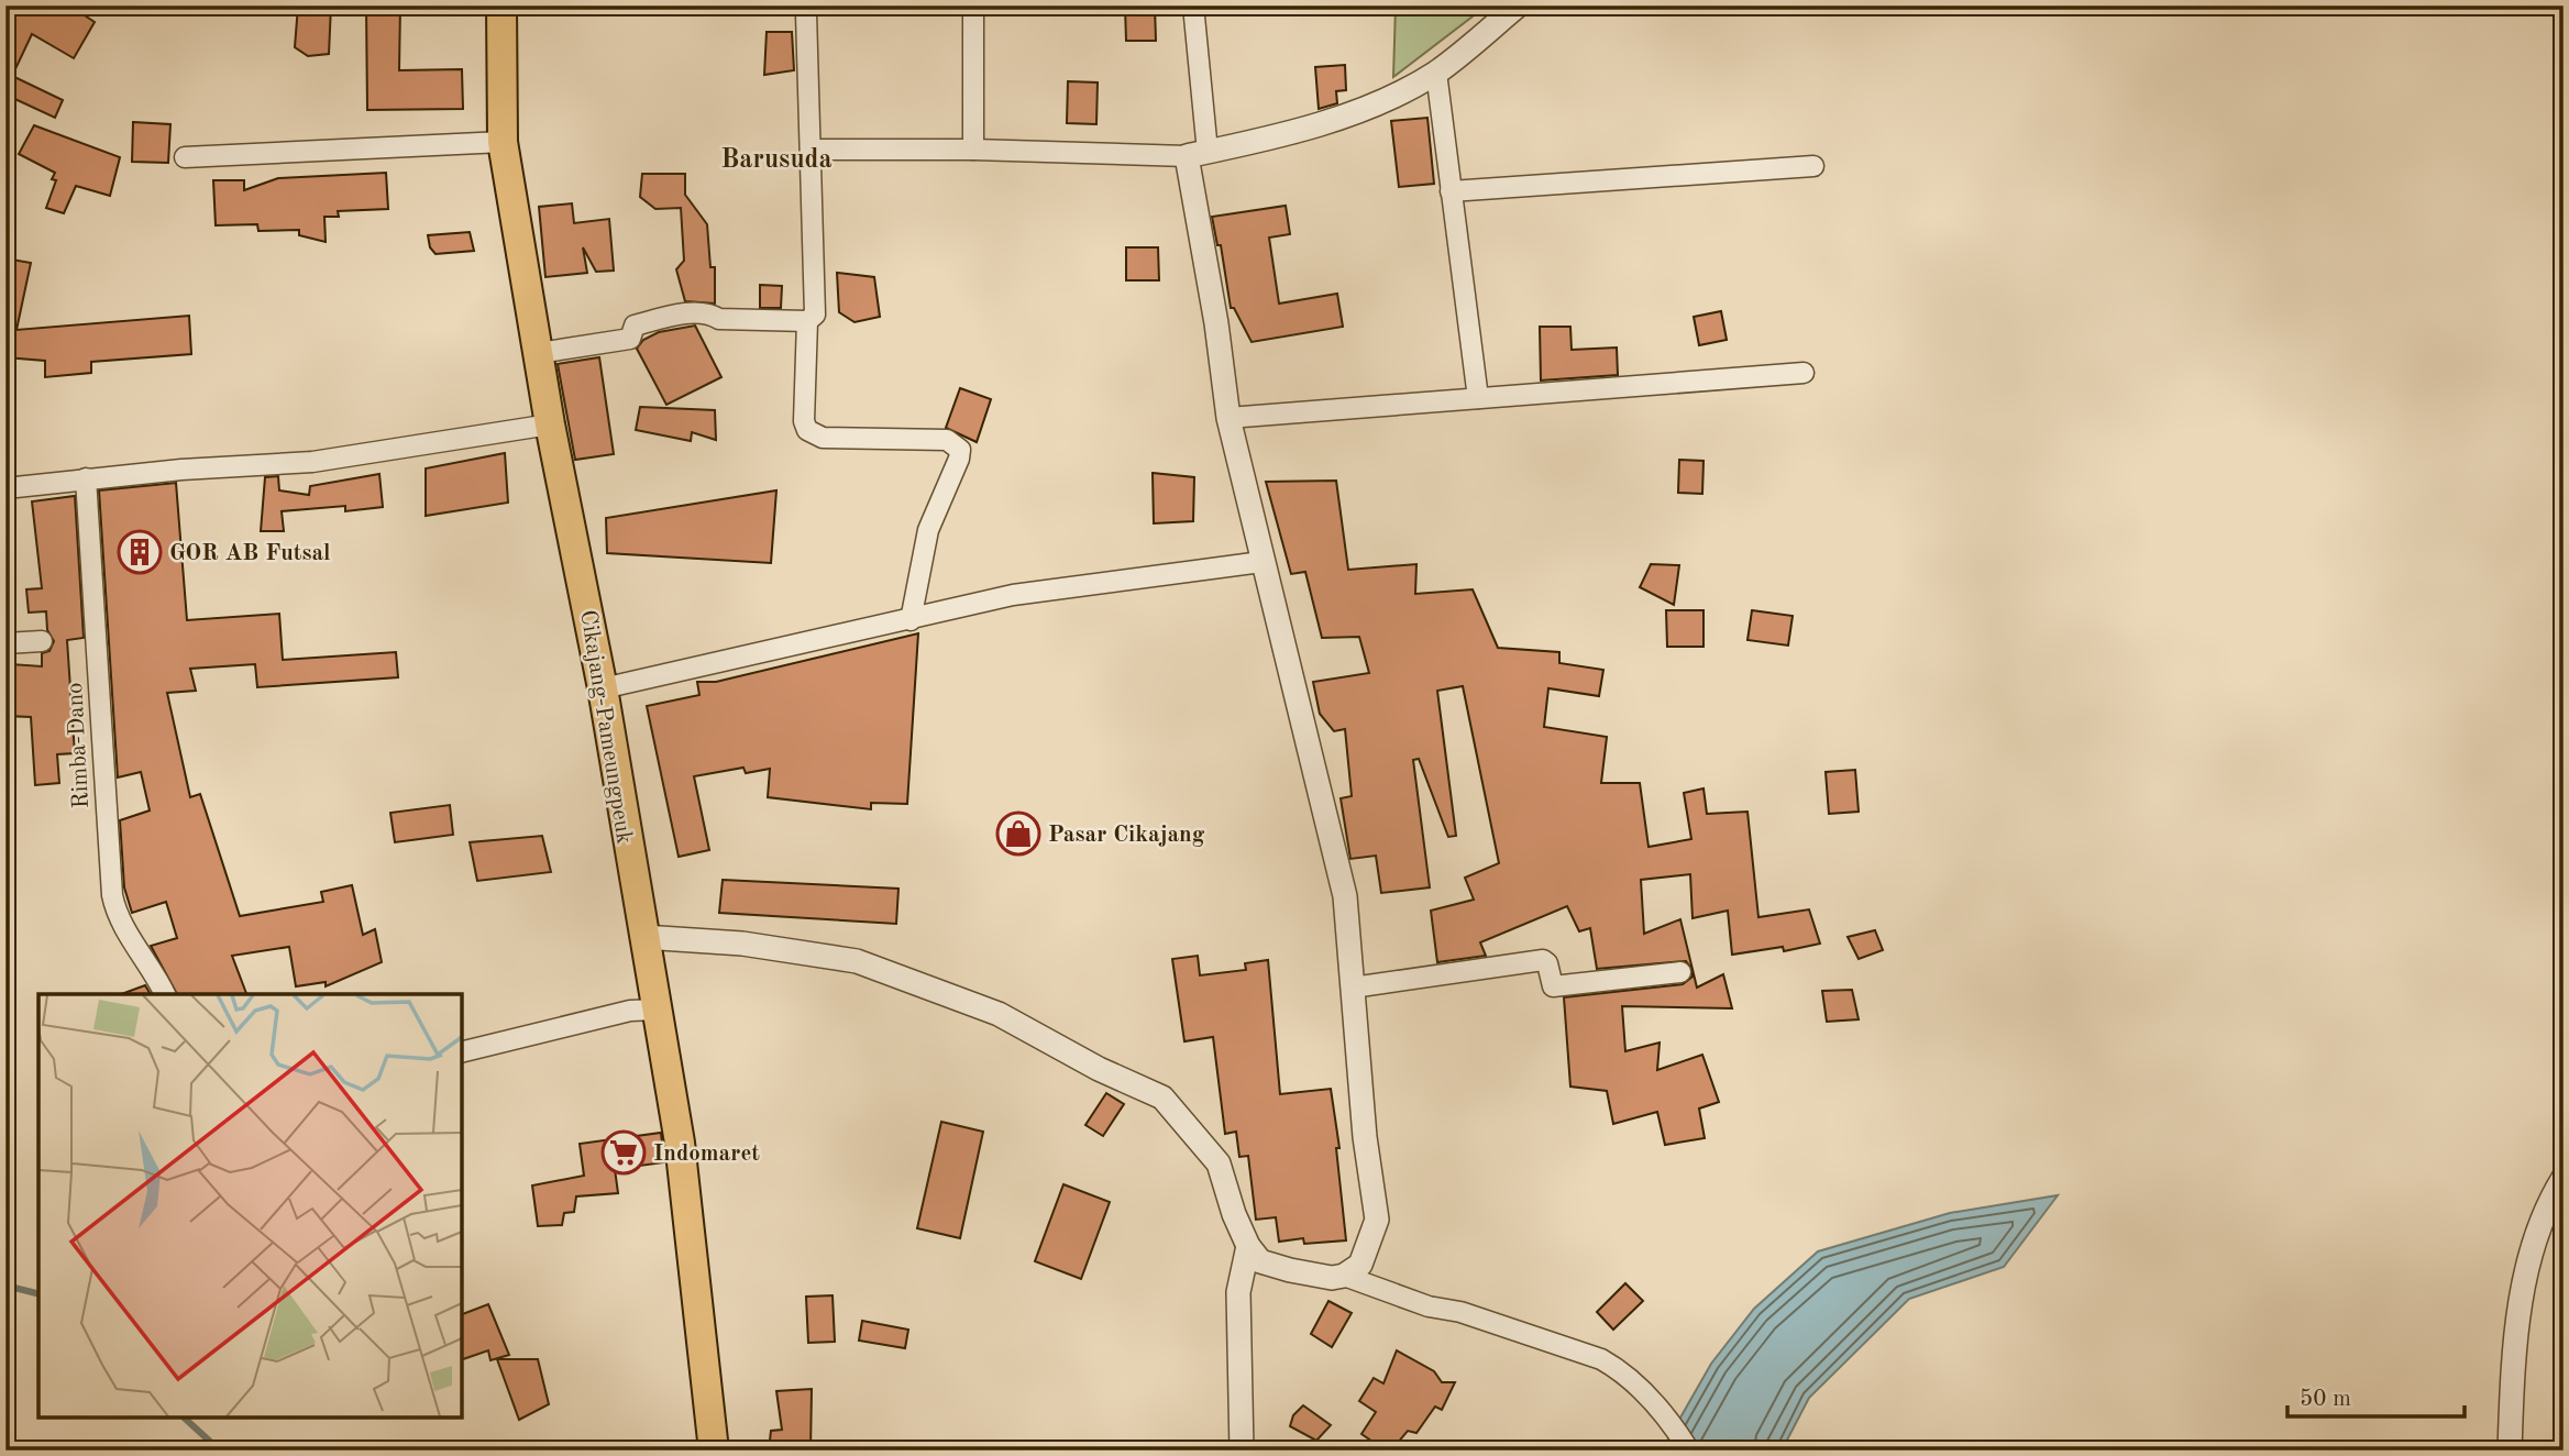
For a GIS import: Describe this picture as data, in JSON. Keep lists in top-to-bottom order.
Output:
{
  "streets": {
    "main road": ["Cikajang-Pameungpeuk"],
    "street": ["Rimba-Dano"]
  },
  "districts": ["Barusuda"],
  "places": {
    "building": ["GOR AB Futsal"],
    "shop": ["Pasar Cikajang"],
    "supermarket": ["Indomaret"]
  },
  "scale_bar": "50 m"
}
